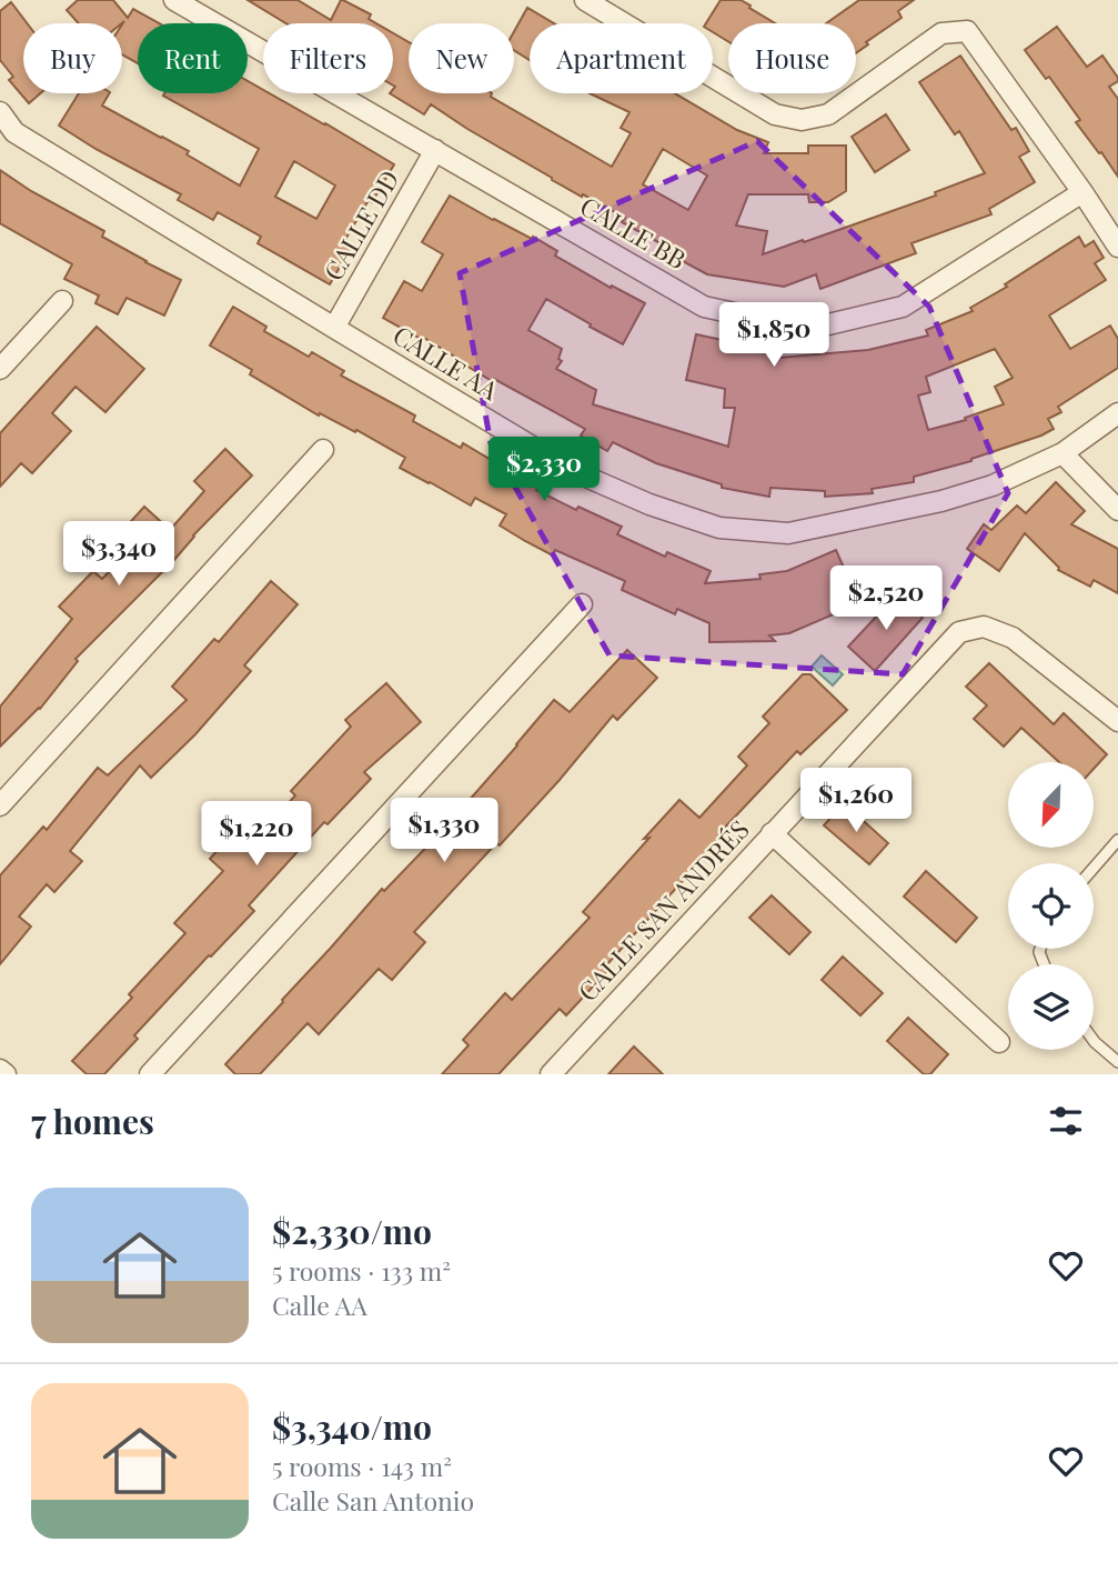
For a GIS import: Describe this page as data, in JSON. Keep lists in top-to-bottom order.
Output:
{
  "streets": {
    "street": [
      "CALLE DD",
      "CALLE BB",
      "CALLE AA",
      "CALLE SAN ANDRÉS"
    ]
  },
  "crossings": [
    ["CALLE DD", "CALLE BB"],
    ["CALLE DD", "CALLE AA"]
  ],
  "north": "bottom left",
  "page": {
    "chip": [
      "Buy",
      "Rent",
      "Filters",
      "New",
      "Apartment",
      "House"
    ],
    "price": [
      "$1,850",
      "$2,330",
      "$3,340",
      "$2,520",
      "$1,260",
      "$1,330",
      "$1,220"
    ],
    "heading": "7 homes",
    "list": [
      {
        "name": "$2,330/mo",
        "note": "5 rooms · 133 m² · Calle AA"
      },
      {
        "name": "$3,340/mo",
        "note": "5 rooms · 143 m² · Calle San Antonio"
      }
    ]
  }
}
